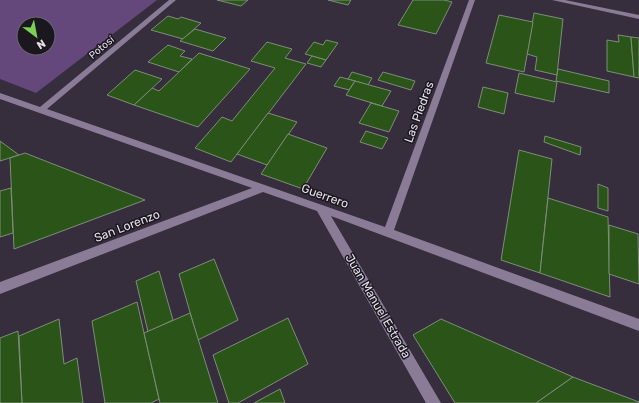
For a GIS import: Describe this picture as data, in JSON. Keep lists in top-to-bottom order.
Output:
{
  "streets": {
    "street": [
      "Potosí",
      "Las Piedras",
      "Guerrero",
      "San Lorenzo",
      "Juan Manuel Estrada"
    ]
  },
  "crossings": [
    ["Potosí", "Guerrero"],
    ["Las Piedras", "Guerrero"],
    ["Guerrero", "San Lorenzo"],
    ["Guerrero", "Juan Manuel Estrada"]
  ],
  "north": "bottom right"
}
